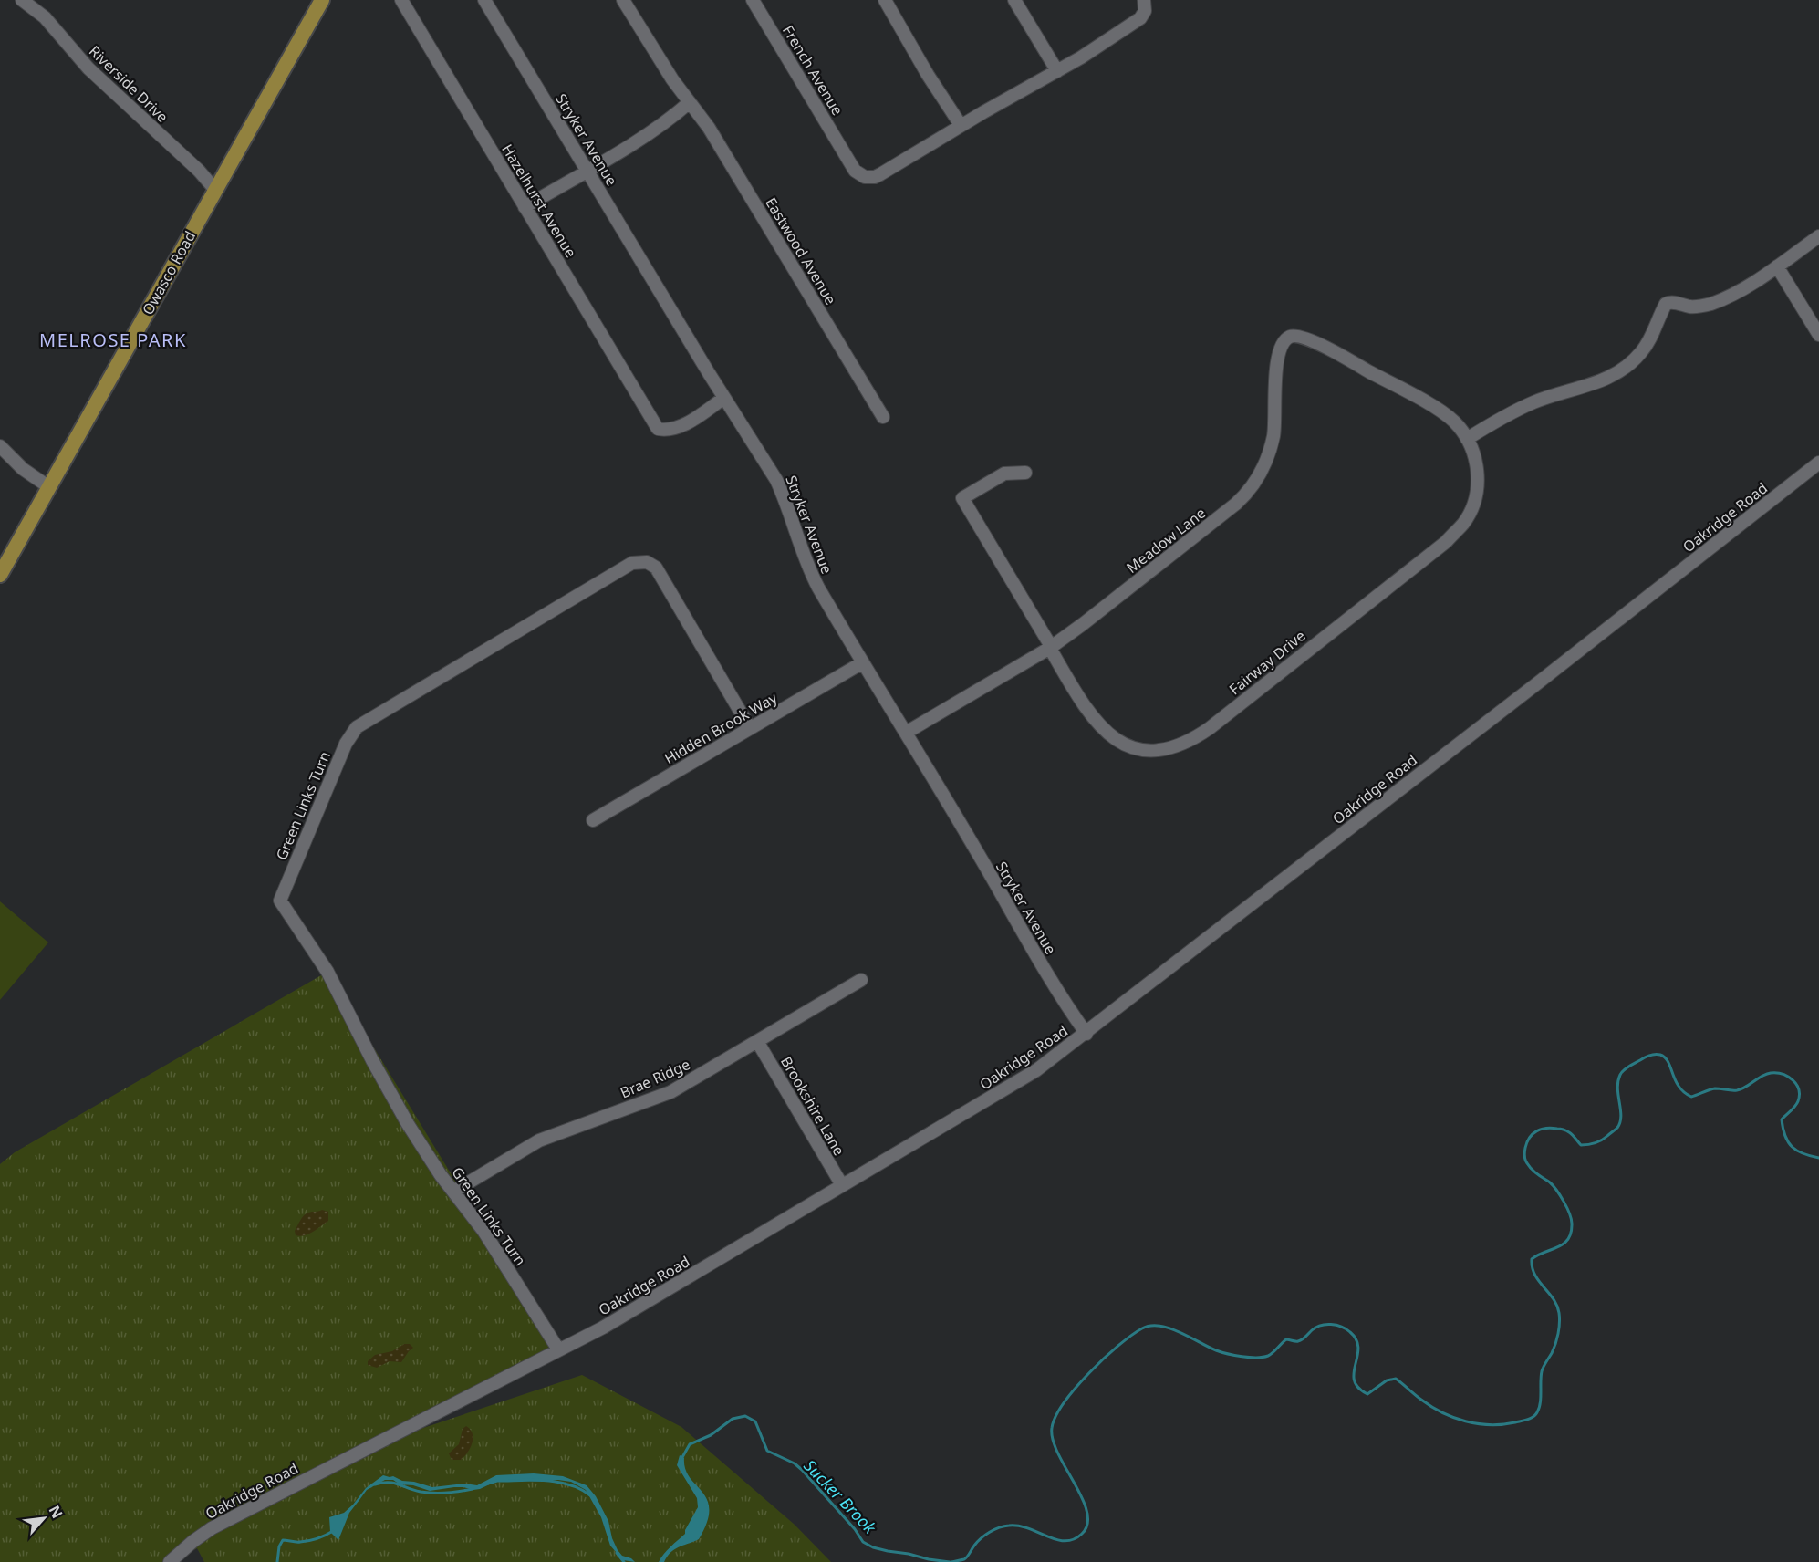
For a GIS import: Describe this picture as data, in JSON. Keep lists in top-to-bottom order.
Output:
{
  "streets": {
    "main road": ["Owasco Road"],
    "street": [
      "French Avenue",
      "Riverside Drive",
      "Stryker Avenue",
      "Hazelhurst Avenue",
      "Eastwood Avenue",
      "Oakridge Road",
      "Meadow Lane",
      "Fairway Drive",
      "Hidden Brook Way",
      "Green Links Turn",
      "Brae Ridge",
      "Brookshire Lane"
    ]
  },
  "crossings": [
    ["Riverside Drive", "Owasco Road"],
    ["Stryker Avenue", "Hazelhurst Avenue"],
    ["Stryker Avenue", "Oakridge Road"],
    ["Stryker Avenue", "Meadow Lane"],
    ["Stryker Avenue", "Hidden Brook Way"],
    ["Oakridge Road", "Green Links Turn"],
    ["Oakridge Road", "Brookshire Lane"],
    ["Meadow Lane", "Fairway Drive"],
    ["Hidden Brook Way", "Green Links Turn"],
    ["Green Links Turn", "Brae Ridge"],
    ["Brae Ridge", "Brookshire Lane"]
  ],
  "districts": ["MELROSE PARK"],
  "water": ["Sucker Brook"],
  "north": "top right"
}
